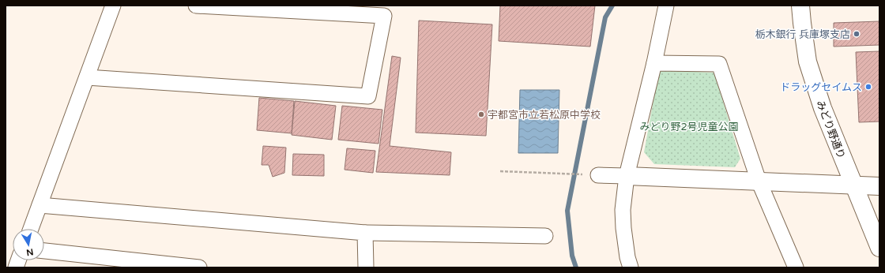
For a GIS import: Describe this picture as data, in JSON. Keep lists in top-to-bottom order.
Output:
{
  "streets": {
    "street": ["みどり野通り"]
  },
  "parks": ["みどり野2号児童公園"],
  "places": ["栃木銀行 兵庫塚支店", "ドラッグセイムス", "宇都宮市立若松原中学校"],
  "north": "bottom"
}
